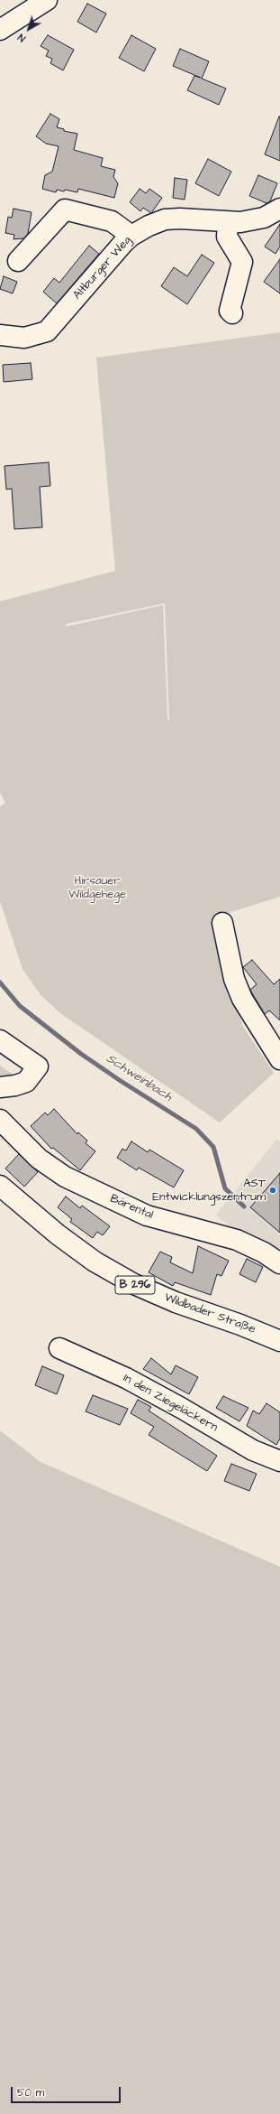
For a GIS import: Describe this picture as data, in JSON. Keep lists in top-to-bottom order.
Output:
{
  "streets": {
    "street": [
      "Altburger Weg",
      "Bärental",
      "B 296",
      "Wildbader Straße",
      "In den Ziegeläckern"
    ]
  },
  "water": ["Schweinbach"],
  "parks": ["Hirsauer Wildgehege"],
  "places": ["AST Entwicklungszentrum"],
  "scale_bar": "50 m",
  "north": "bottom left"
}
